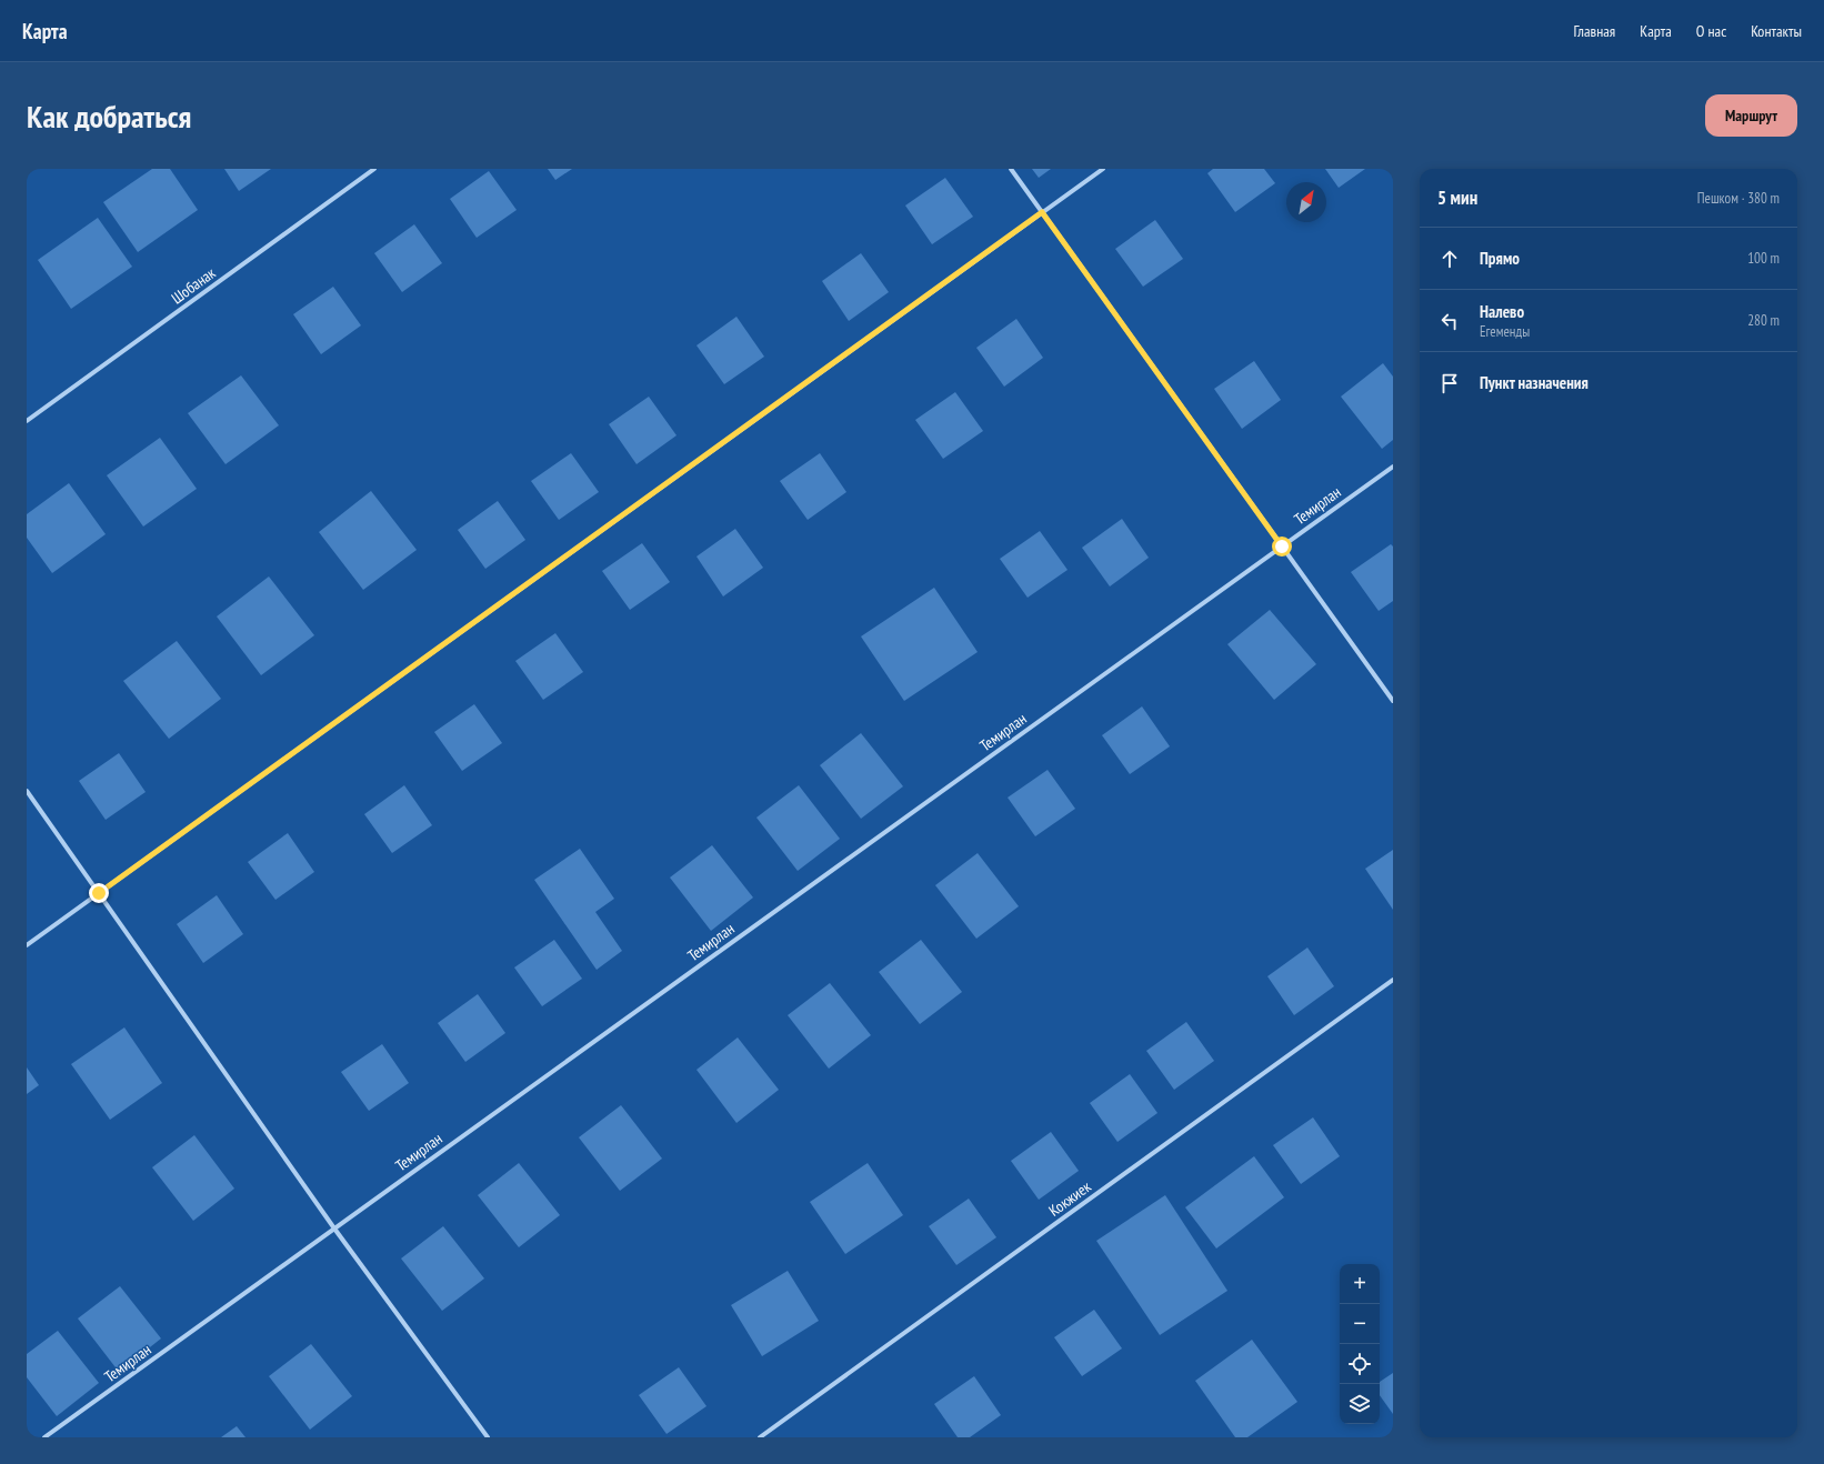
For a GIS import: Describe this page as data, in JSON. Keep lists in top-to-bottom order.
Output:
{
  "streets": {
    "street": ["Шобанак", "Темирлан", "Кокжиек"]
  },
  "north": "top right",
  "page": {
    "header": "Карта",
    "nav": [
      "Главная",
      "Карта",
      "О нас",
      "Контакты"
    ],
    "buttons": "Маршрут",
    "title": "Как добраться",
    "heading": ["5 мин", "Пешком · 380 m"],
    "list": [
      ["Прямо", "100 m"],
      ["Налево", "Егеменды", "280 m"],
      "Пункт назначения"
    ],
    "map_buttons": ["+", "−"]
  }
}
